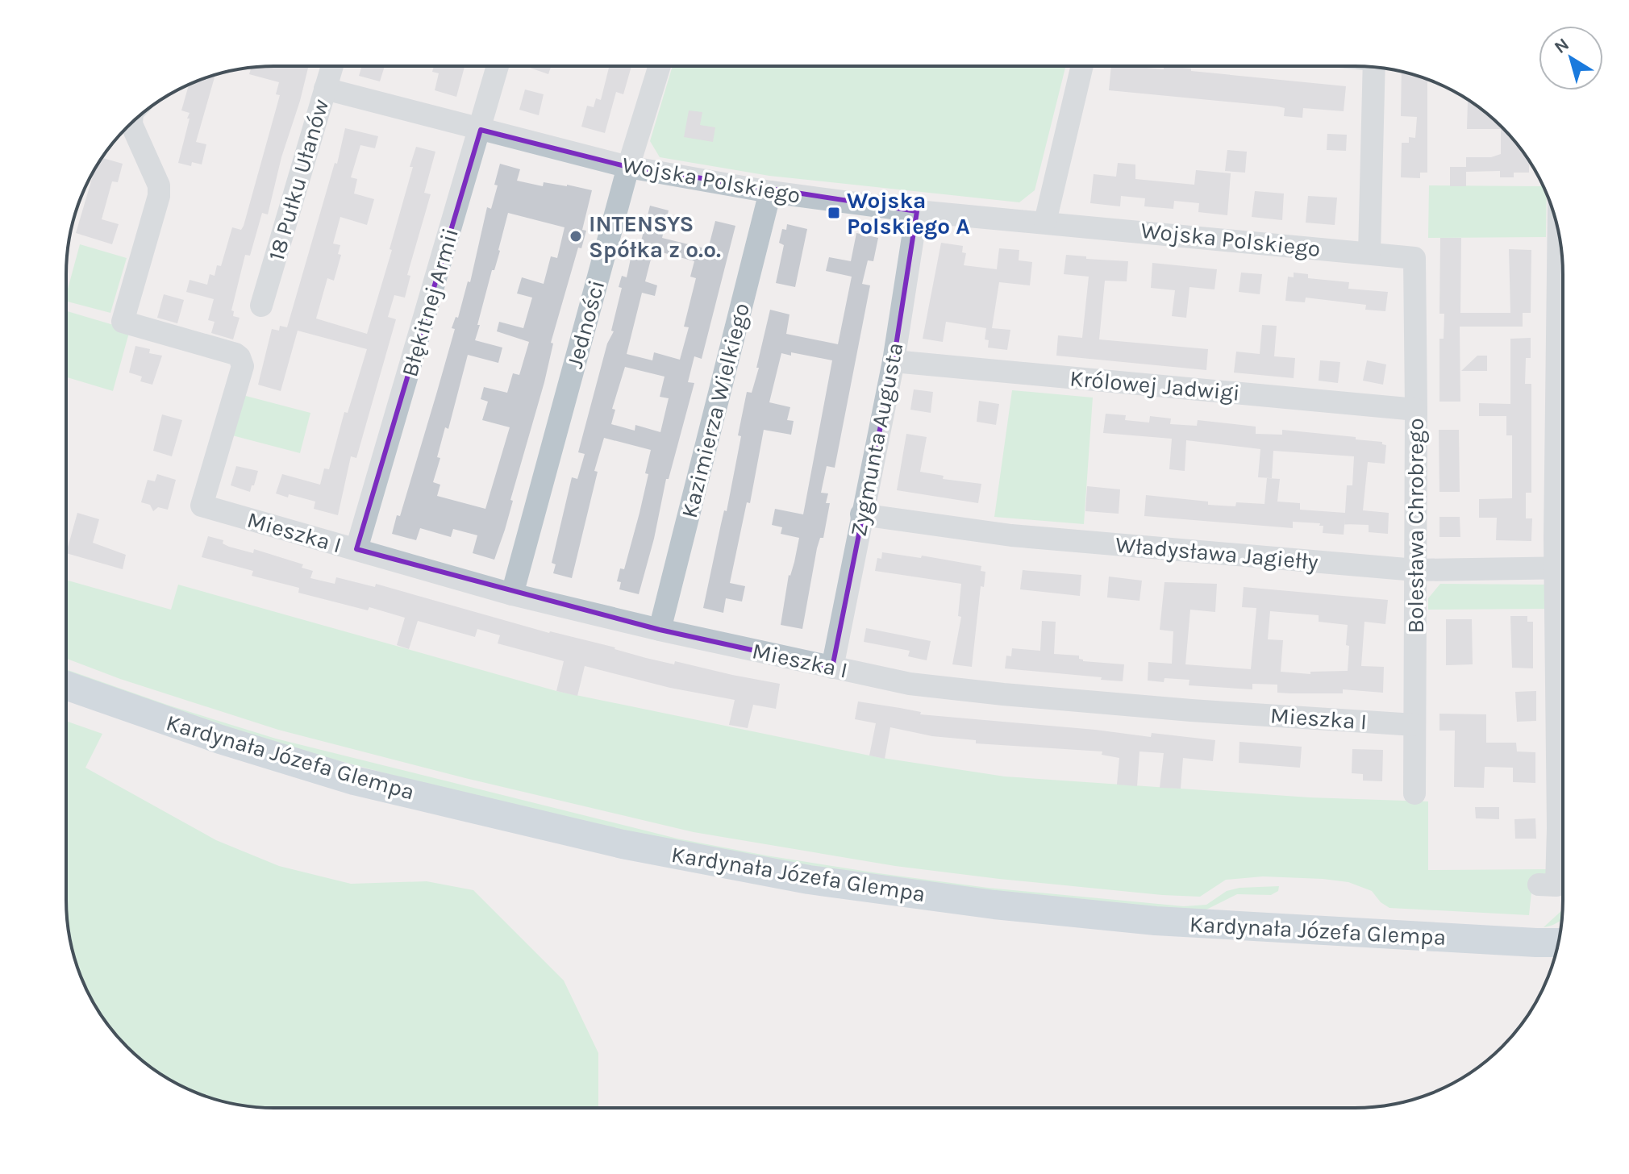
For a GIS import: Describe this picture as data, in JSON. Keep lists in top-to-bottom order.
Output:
{
  "streets": {
    "main road": ["Kardynała Józefa Glempa"],
    "street": [
      "18 Pułku Ułanów",
      "Wojska Polskiego",
      "Błękitnej Armii",
      "Jedności",
      "Królowej Jadwigi",
      "Kazimierza Wielkiego",
      "Zygmunta Augusta",
      "Bolesława Chrobrego",
      "Mieszka I",
      "Władysława Jagiełły"
    ]
  },
  "crossings": [
    ["18 Pułku Ułanów", "Wojska Polskiego"],
    ["Wojska Polskiego", "Błękitnej Armii"],
    ["Wojska Polskiego", "Jedności"],
    ["Wojska Polskiego", "Kazimierza Wielkiego"],
    ["Wojska Polskiego", "Zygmunta Augusta"],
    ["Wojska Polskiego", "Bolesława Chrobrego"],
    ["Błękitnej Armii", "Mieszka I"],
    ["Jedności", "Mieszka I"],
    ["Królowej Jadwigi", "Zygmunta Augusta"],
    ["Królowej Jadwigi", "Bolesława Chrobrego"],
    ["Kazimierza Wielkiego", "Mieszka I"],
    ["Zygmunta Augusta", "Mieszka I"],
    ["Zygmunta Augusta", "Władysława Jagiełły"],
    ["Bolesława Chrobrego", "Mieszka I"],
    ["Bolesława Chrobrego", "Władysława Jagiełły"]
  ],
  "places": {
    "transit": ["Wojska Polskiego A"],
    "other": ["INTENSYS Spółka z o.o."]
  },
  "north": "top left"
}
